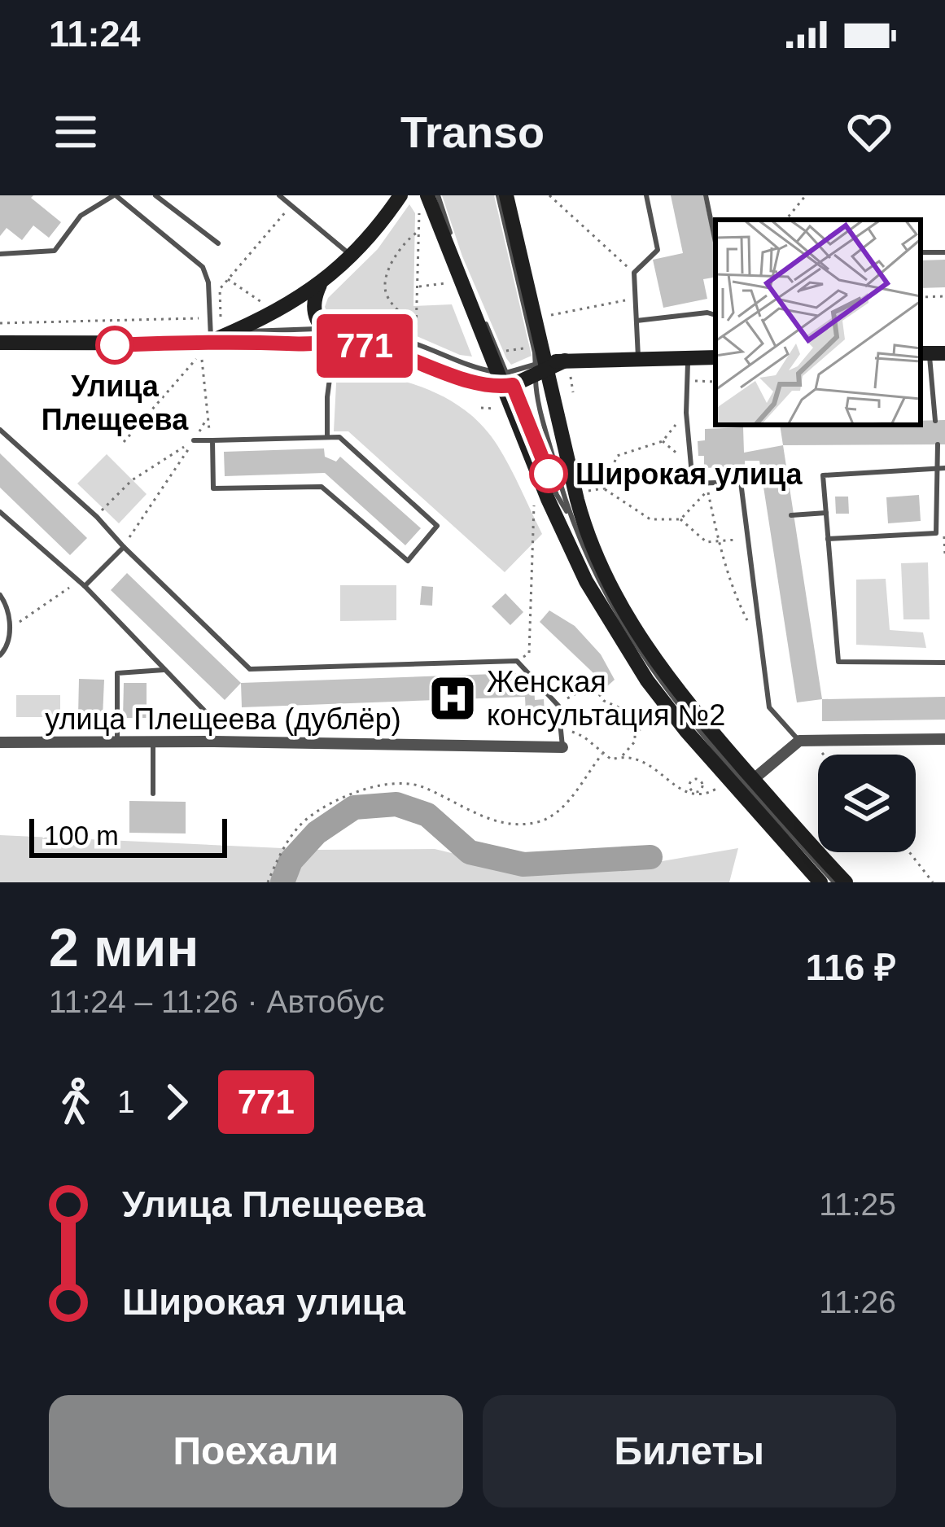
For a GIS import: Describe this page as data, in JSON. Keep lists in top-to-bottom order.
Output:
{
  "streets": {
    "street": ["улица Плещеева (дублёр)"]
  },
  "places": {
    "other": ["Улица Плещеева", "Широкая улица"],
    "hospital": ["Женская консультация №2"]
  },
  "lines": ["bus line 771"],
  "scale_bar": "100 m",
  "page": {
    "status": "11:24",
    "header": "Transo",
    "on_map": "771",
    "scale": "100 m",
    "heading": ["2 мин", "11:24 – 11:26 · Автобус", "116 ₽"],
    "legs": ["1", "771"],
    "list": [
      {
        "name": "Улица Плещеева",
        "value": "11:25"
      },
      {
        "name": "Широкая улица",
        "value": "11:26"
      }
    ],
    "buttons": ["Поехали", "Билеты"]
  }
}
